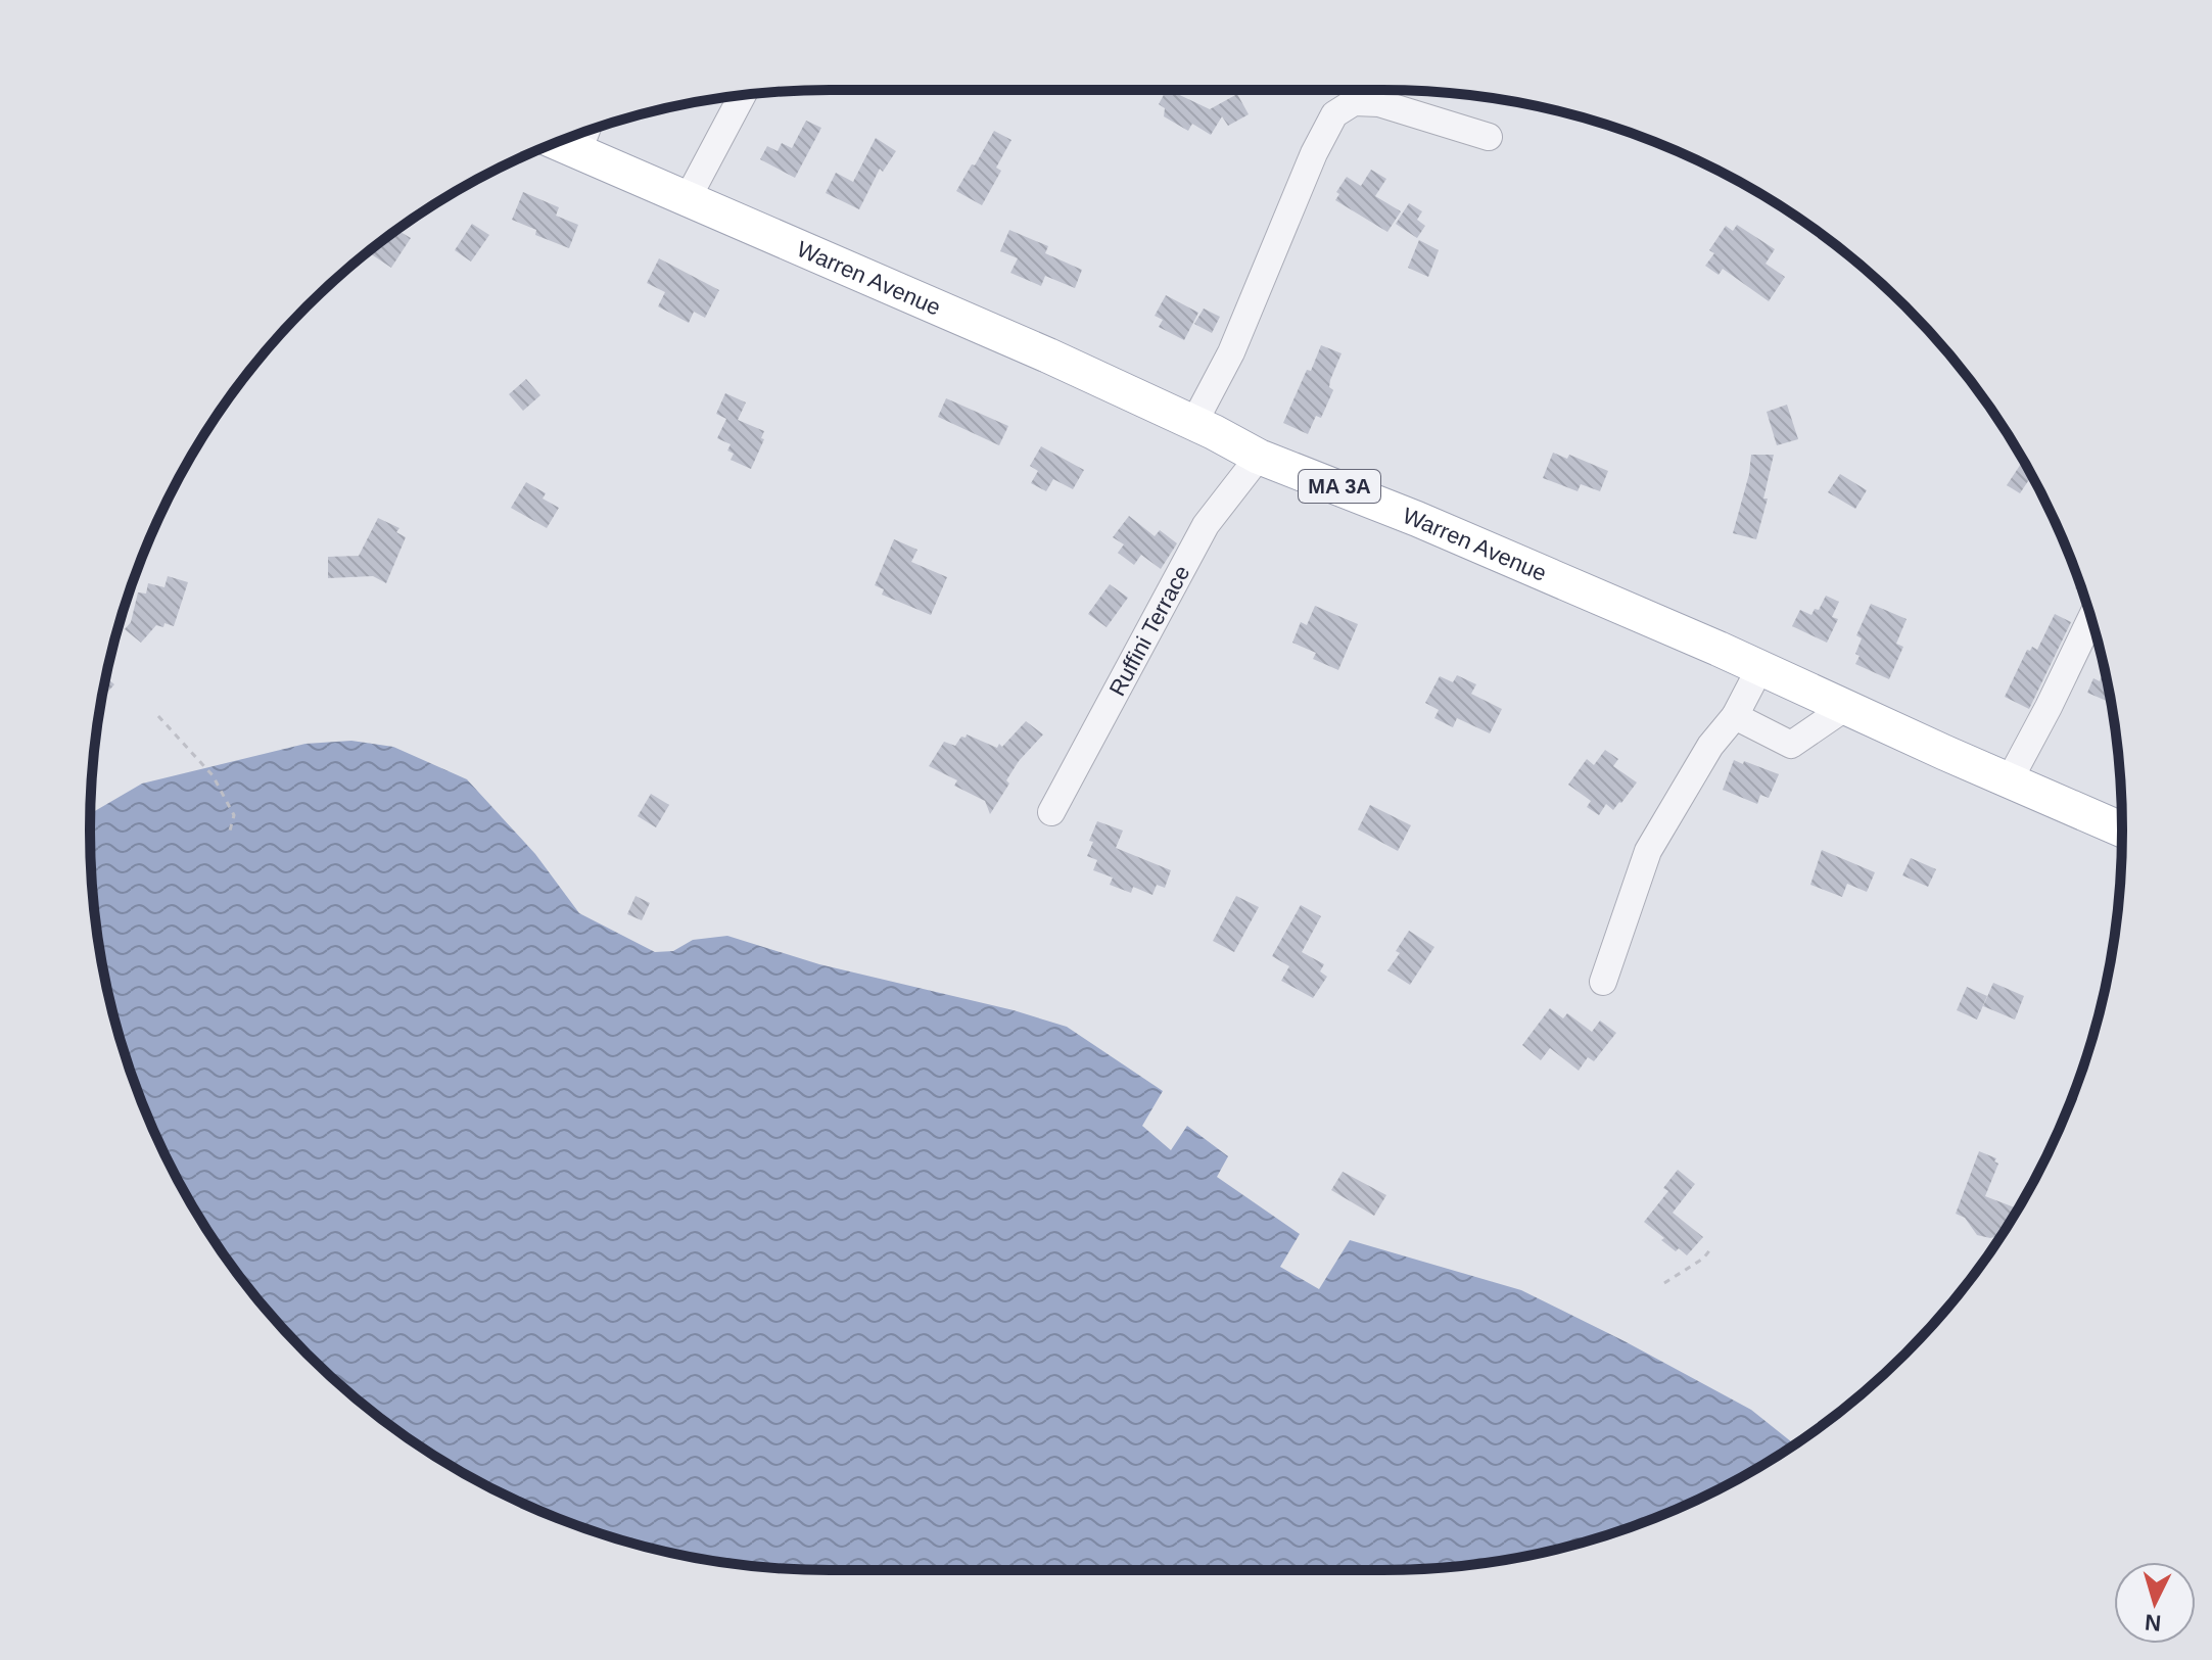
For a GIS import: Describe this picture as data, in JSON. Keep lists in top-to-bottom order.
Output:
{
  "streets": {
    "main road": ["Warren Avenue", "MA 3A"],
    "street": ["Ruffini Terrace"]
  },
  "crossings": [
    ["Warren Avenue", "Ruffini Terrace"]
  ],
  "north": "bottom"
}
